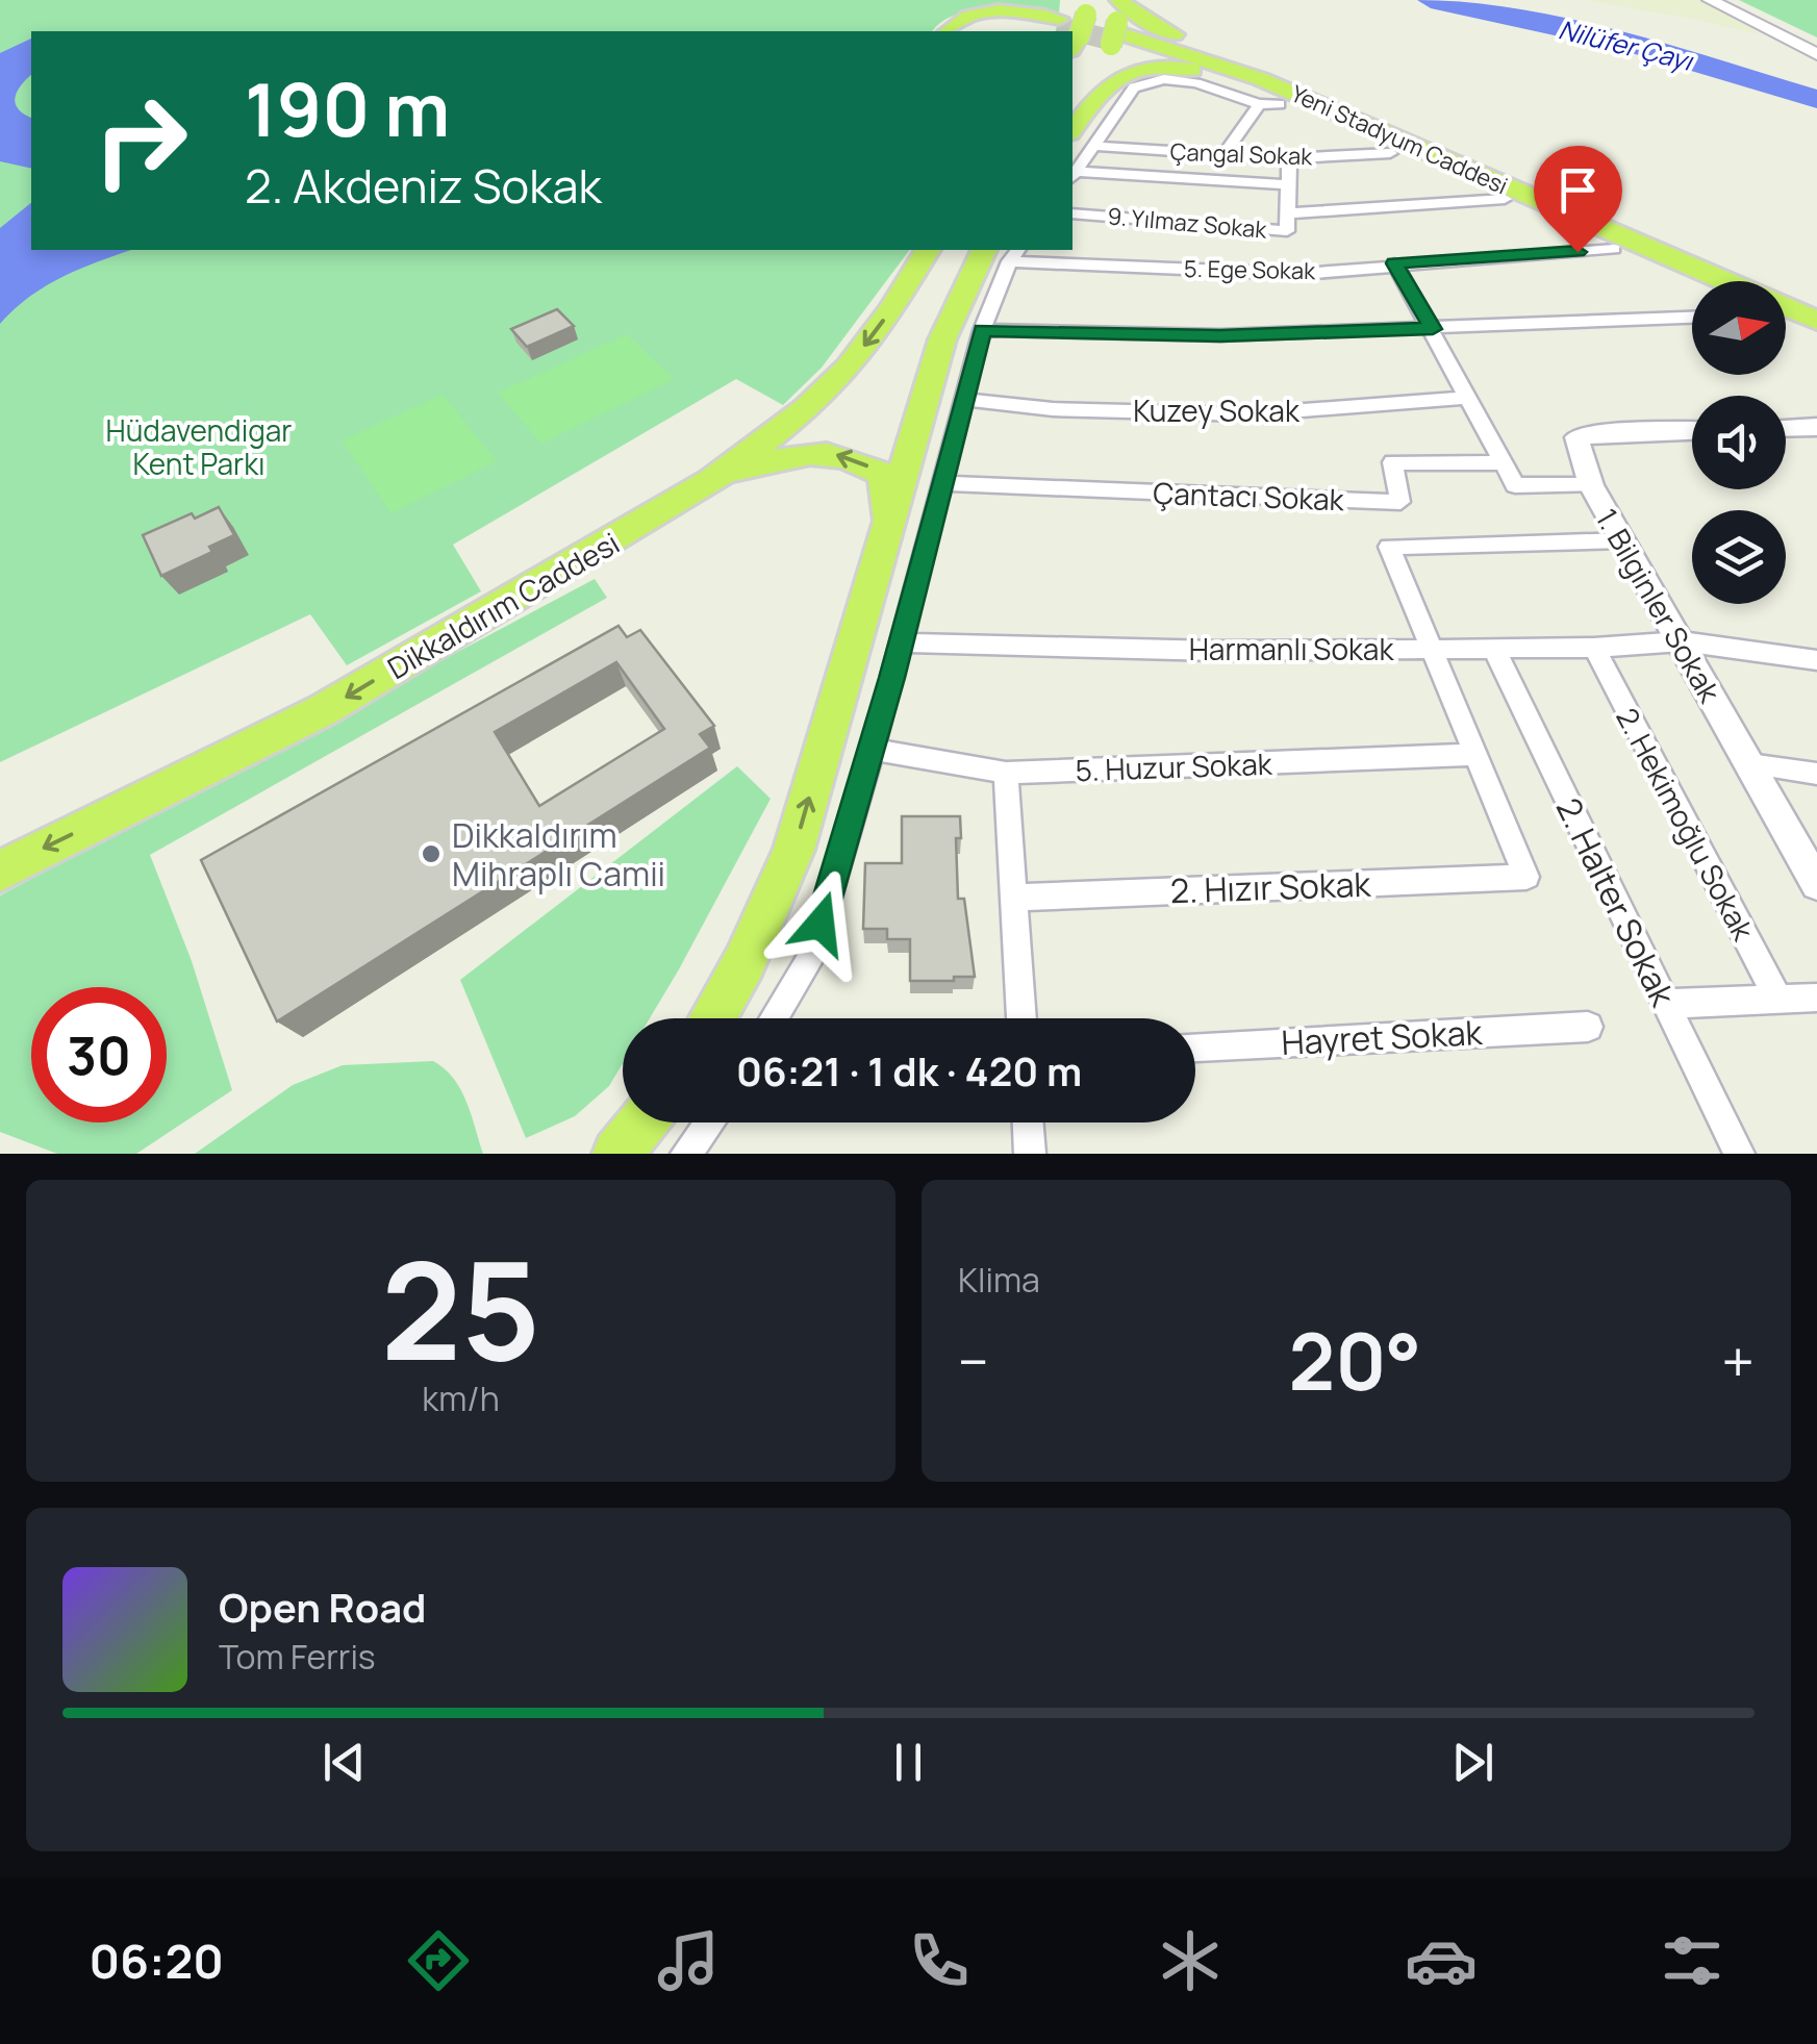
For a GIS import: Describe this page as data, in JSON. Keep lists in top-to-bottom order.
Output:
{
  "streets": {
    "main road": ["Yeni Stadyum Caddesi", "Dikkaldırım Caddesi"],
    "street": [
      "Çangal Sokak",
      "9. Yılmaz Sokak",
      "5. Ege Sokak",
      "Kuzey Sokak",
      "Çantacı Sokak",
      "1. Bilginler Sokak",
      "Harmanlı Sokak",
      "5. Huzur Sokak",
      "2. Hekimoğlu Sokak",
      "2. Hızır Sokak",
      "2. Halter Sokak",
      "Hayret Sokak"
    ]
  },
  "crossings": [
    ["Yeni Stadyum Caddesi", "9. Yılmaz Sokak"],
    ["Yeni Stadyum Caddesi", "5. Ege Sokak"],
    ["Çangal Sokak", "9. Yılmaz Sokak"],
    ["1. Bilginler Sokak", "Harmanlı Sokak"],
    ["Harmanlı Sokak", "2. Hekimoğlu Sokak"],
    ["Harmanlı Sokak", "2. Halter Sokak"],
    ["5. Huzur Sokak", "2. Hızır Sokak"]
  ],
  "one_way": ["Dikkaldırım Caddesi"],
  "water": ["Nilüfer Çayı"],
  "parks": ["Hüdavendigar Kent Parkı"],
  "places": ["Dikkaldırım Mihraplı Camii"],
  "north": "right",
  "page": {
    "turn": ["190 m", "2. Akdeniz Sokak"],
    "limit": "30",
    "trip": "06:21 · 1 dk · 420 m",
    "tile": [
      ["25", "km/h"],
      "Klima"
    ],
    "heat": ["−", "20°", "+"],
    "song": ["Open Road", "Tom Ferris"],
    "tabs": "06:20"
  }
}
